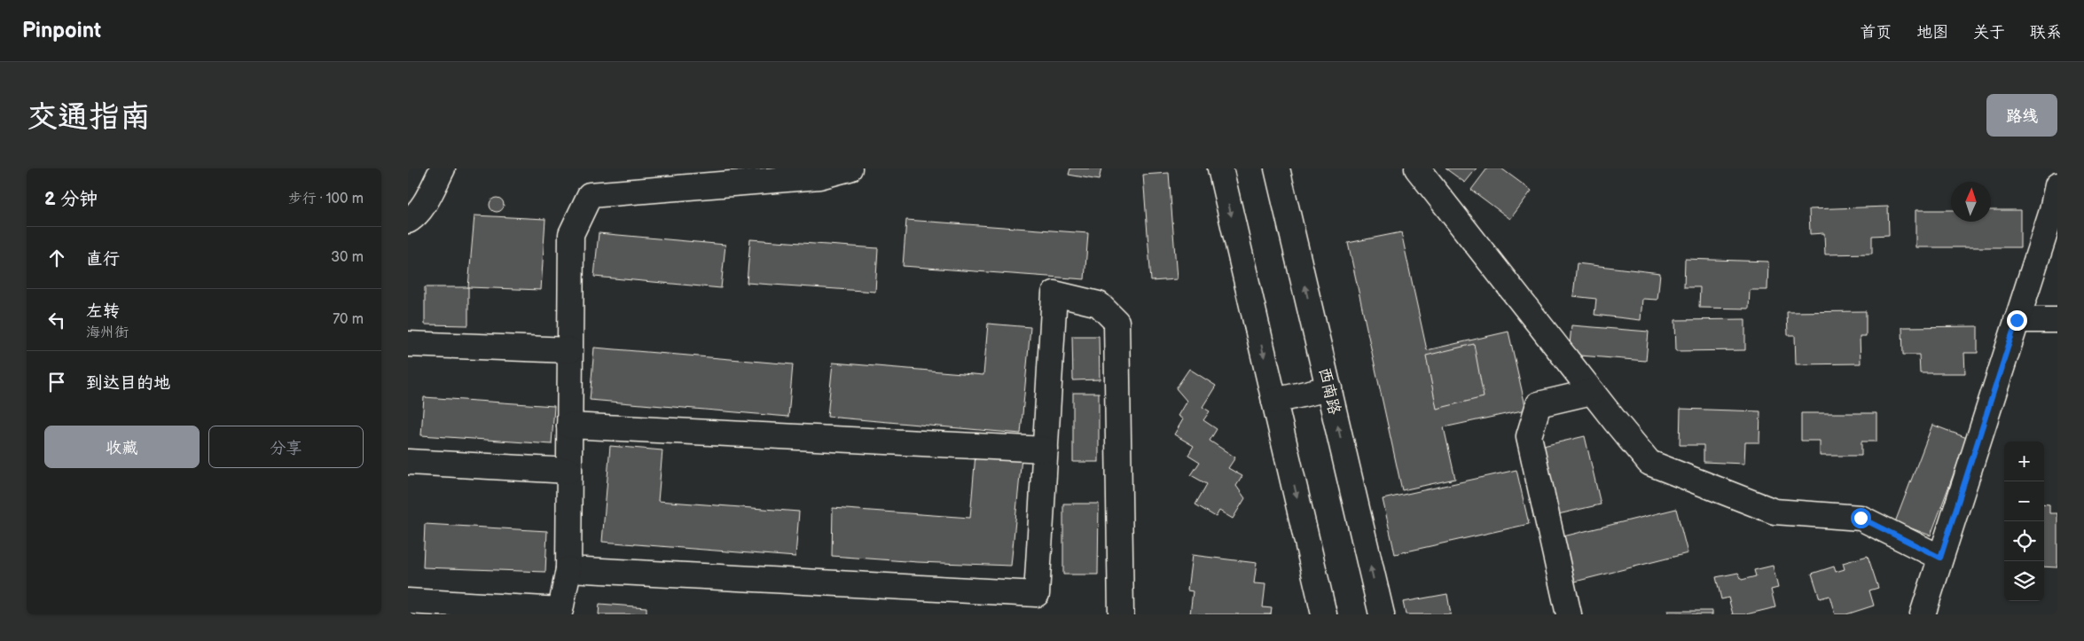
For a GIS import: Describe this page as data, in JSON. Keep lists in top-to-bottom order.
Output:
{
  "streets": {
    "street": ["西南路"]
  },
  "north": "top",
  "page": {
    "header": "Pinpoint",
    "nav": [
      "首页",
      "地图",
      "关于",
      "联系"
    ],
    "buttons": [
      "路线",
      ["收藏", "分享"]
    ],
    "title": "交通指南",
    "heading": ["2 分钟", "步行 · 100 m"],
    "list": [
      ["直行", "30 m"],
      ["左转", "海州街", "70 m"],
      "到达目的地"
    ],
    "map_buttons": ["+", "−"]
  }
}
